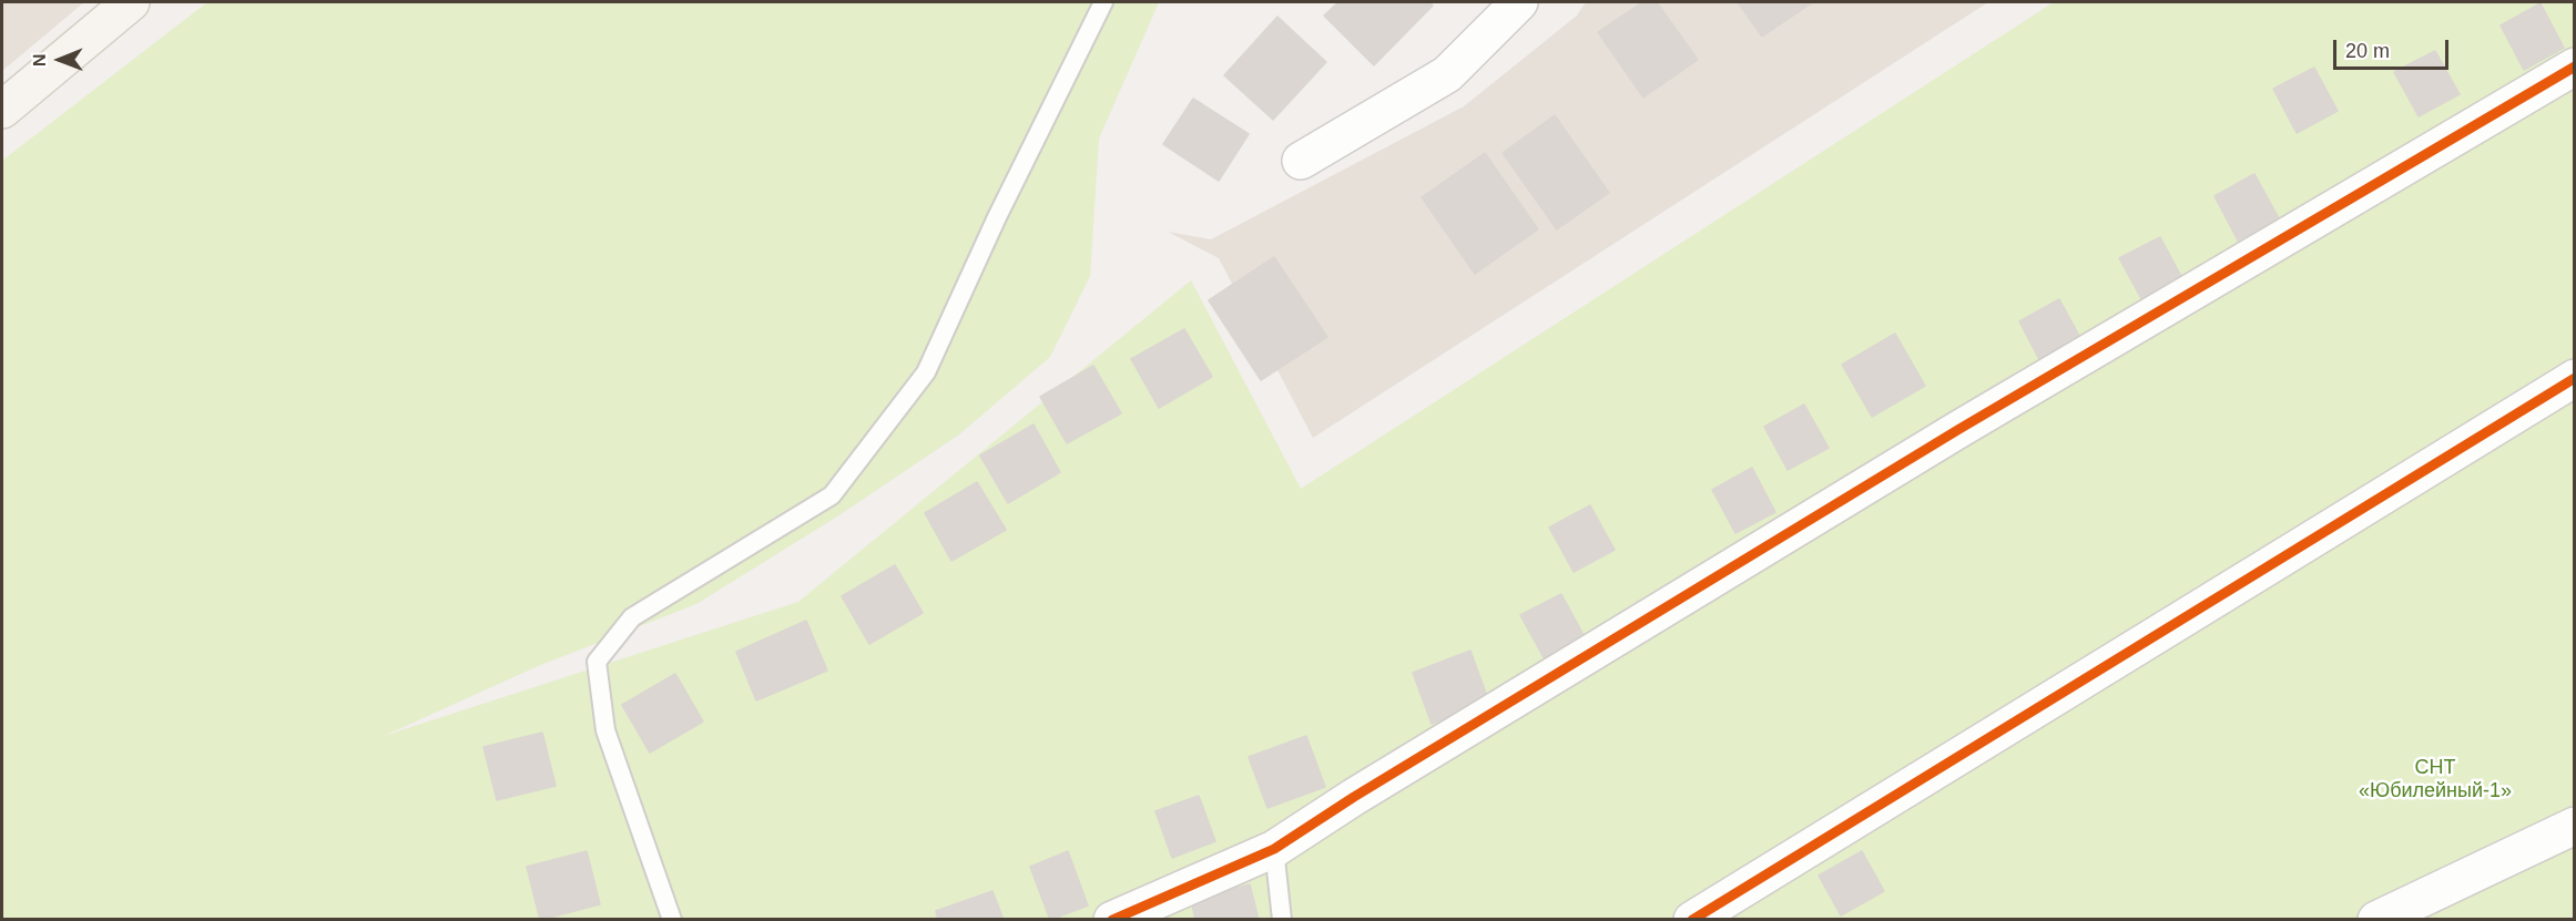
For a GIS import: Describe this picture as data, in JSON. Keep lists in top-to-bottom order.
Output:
{
  "parks": ["СНТ «Юбилейный-1»"],
  "scale_bar": "20 m",
  "north": "left"
}
